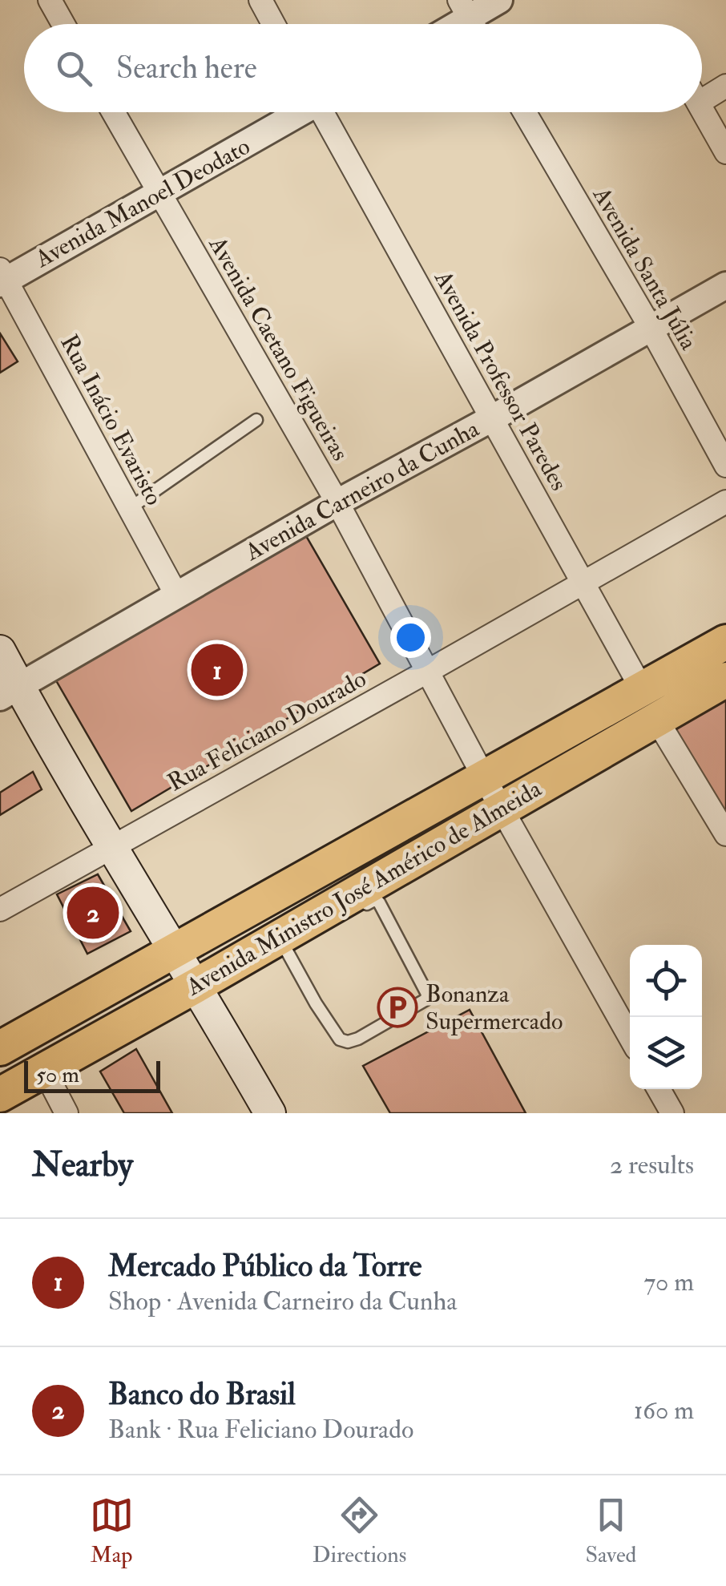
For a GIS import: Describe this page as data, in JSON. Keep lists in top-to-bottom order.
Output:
{
  "streets": {
    "main road": ["Avenida Ministro José Américo de Almeida"],
    "street": [
      "Avenida Manoel Deodato",
      "Avenida Santa Júlia",
      "Avenida Caetano Figueiras",
      "Avenida Professor Paredes",
      "Rua Inácio Evaristo",
      "Avenida Carneiro da Cunha",
      "Rua Feliciano Dourado"
    ]
  },
  "crossings": [
    ["Avenida Manoel Deodato", "Avenida Caetano Figueiras"],
    ["Avenida Manoel Deodato", "Rua Inácio Evaristo"],
    ["Avenida Santa Júlia", "Avenida Carneiro da Cunha"],
    ["Avenida Caetano Figueiras", "Avenida Carneiro da Cunha"],
    ["Avenida Caetano Figueiras", "Rua Feliciano Dourado"],
    ["Avenida Caetano Figueiras", "Avenida Ministro José Américo de Almeida"],
    ["Avenida Professor Paredes", "Avenida Carneiro da Cunha"],
    ["Avenida Professor Paredes", "Rua Feliciano Dourado"],
    ["Avenida Professor Paredes", "Avenida Ministro José Américo de Almeida"],
    ["Rua Inácio Evaristo", "Avenida Carneiro da Cunha"]
  ],
  "places": {
    "parking": ["Bonanza Supermercado"]
  },
  "scale_bar": "50 m",
  "page": {
    "search": "Search here",
    "pins": ["1", "2"],
    "scale": "50 m",
    "heading": ["Nearby", "2 results"],
    "list": [
      {
        "mark": "1",
        "name": "Mercado Público da Torre",
        "note": "Shop · Avenida Carneiro da Cunha",
        "value": "70 m"
      },
      {
        "mark": "2",
        "name": "Banco do Brasil",
        "note": "Bank · Rua Feliciano Dourado",
        "value": "160 m"
      }
    ],
    "nav": ["Map", "Directions", "Saved"]
  }
}
